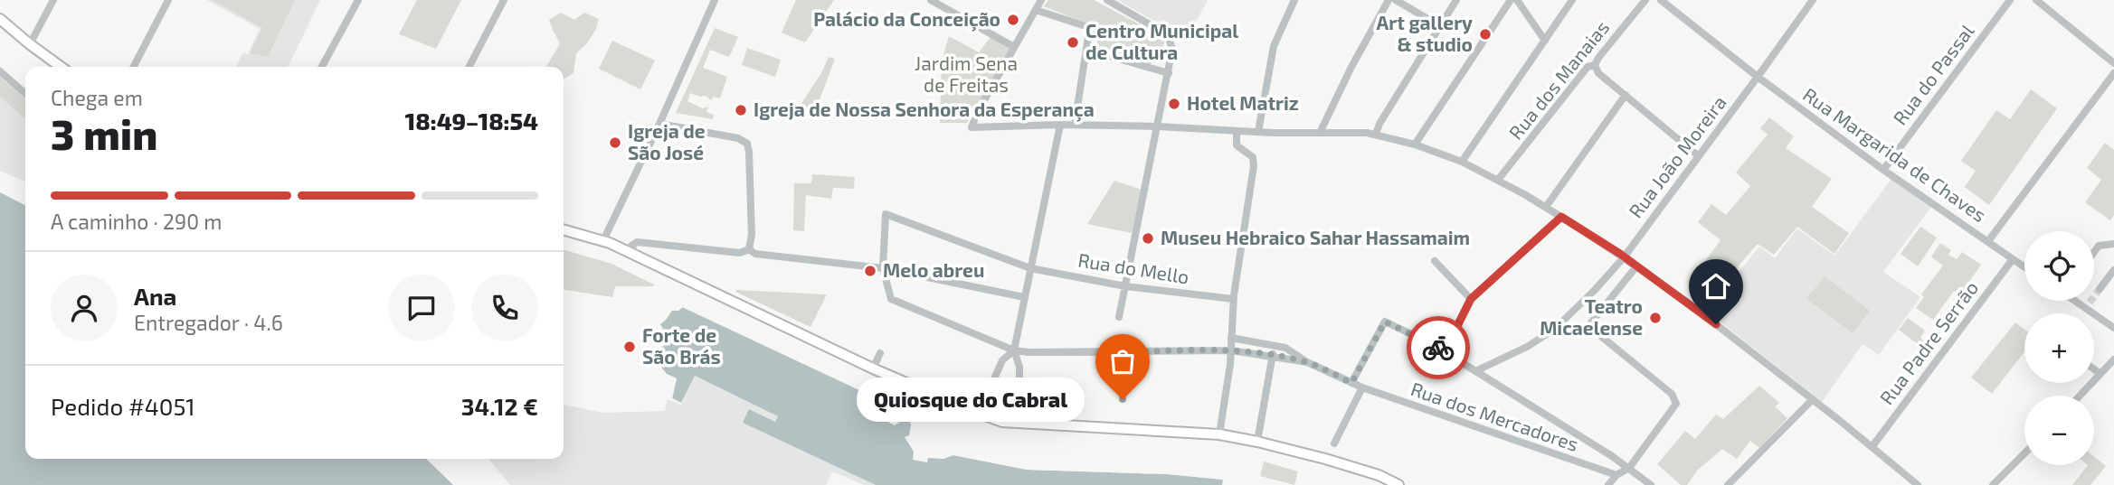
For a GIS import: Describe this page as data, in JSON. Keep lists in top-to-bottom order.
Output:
{
  "streets": {
    "street": [
      "Rua do Passal",
      "Rua dos Manaias",
      "Rua Margarida de Chaves",
      "Rua João Moreira",
      "Rua do Mello",
      "Rua Padre Serrão",
      "Rua dos Mercadores"
    ]
  },
  "crossings": [
    ["Rua do Passal", "Rua Margarida de Chaves"],
    ["Rua Margarida de Chaves", "Rua João Moreira"],
    ["Rua Margarida de Chaves", "Rua Padre Serrão"]
  ],
  "parks": ["Jardim Sena de Freitas"],
  "places": [
    "Palácio da Conceição",
    "Art gallery & studio",
    "Centro Municipal de Cultura",
    "Hotel Matriz",
    "Igreja de Nossa Senhora da Esperança",
    "Igreja de São José",
    "Museu Hebraico Sahar Hassamaim",
    "Melo abreu",
    "Teatro Micaelense",
    "Forte de São Brás",
    "Quiosque do Cabral"
  ],
  "page": {
    "heading": ["3 min", "Chega em", "18:49–18:54"],
    "panel": [
      "Ana",
      "Entregador · 4.6",
      "Pedido #4051",
      "34.12 €"
    ],
    "bar": "A caminho · 290 m",
    "map_buttons": ["+", "−"],
    "bubble": "Quiosque do Cabral"
  }
}
